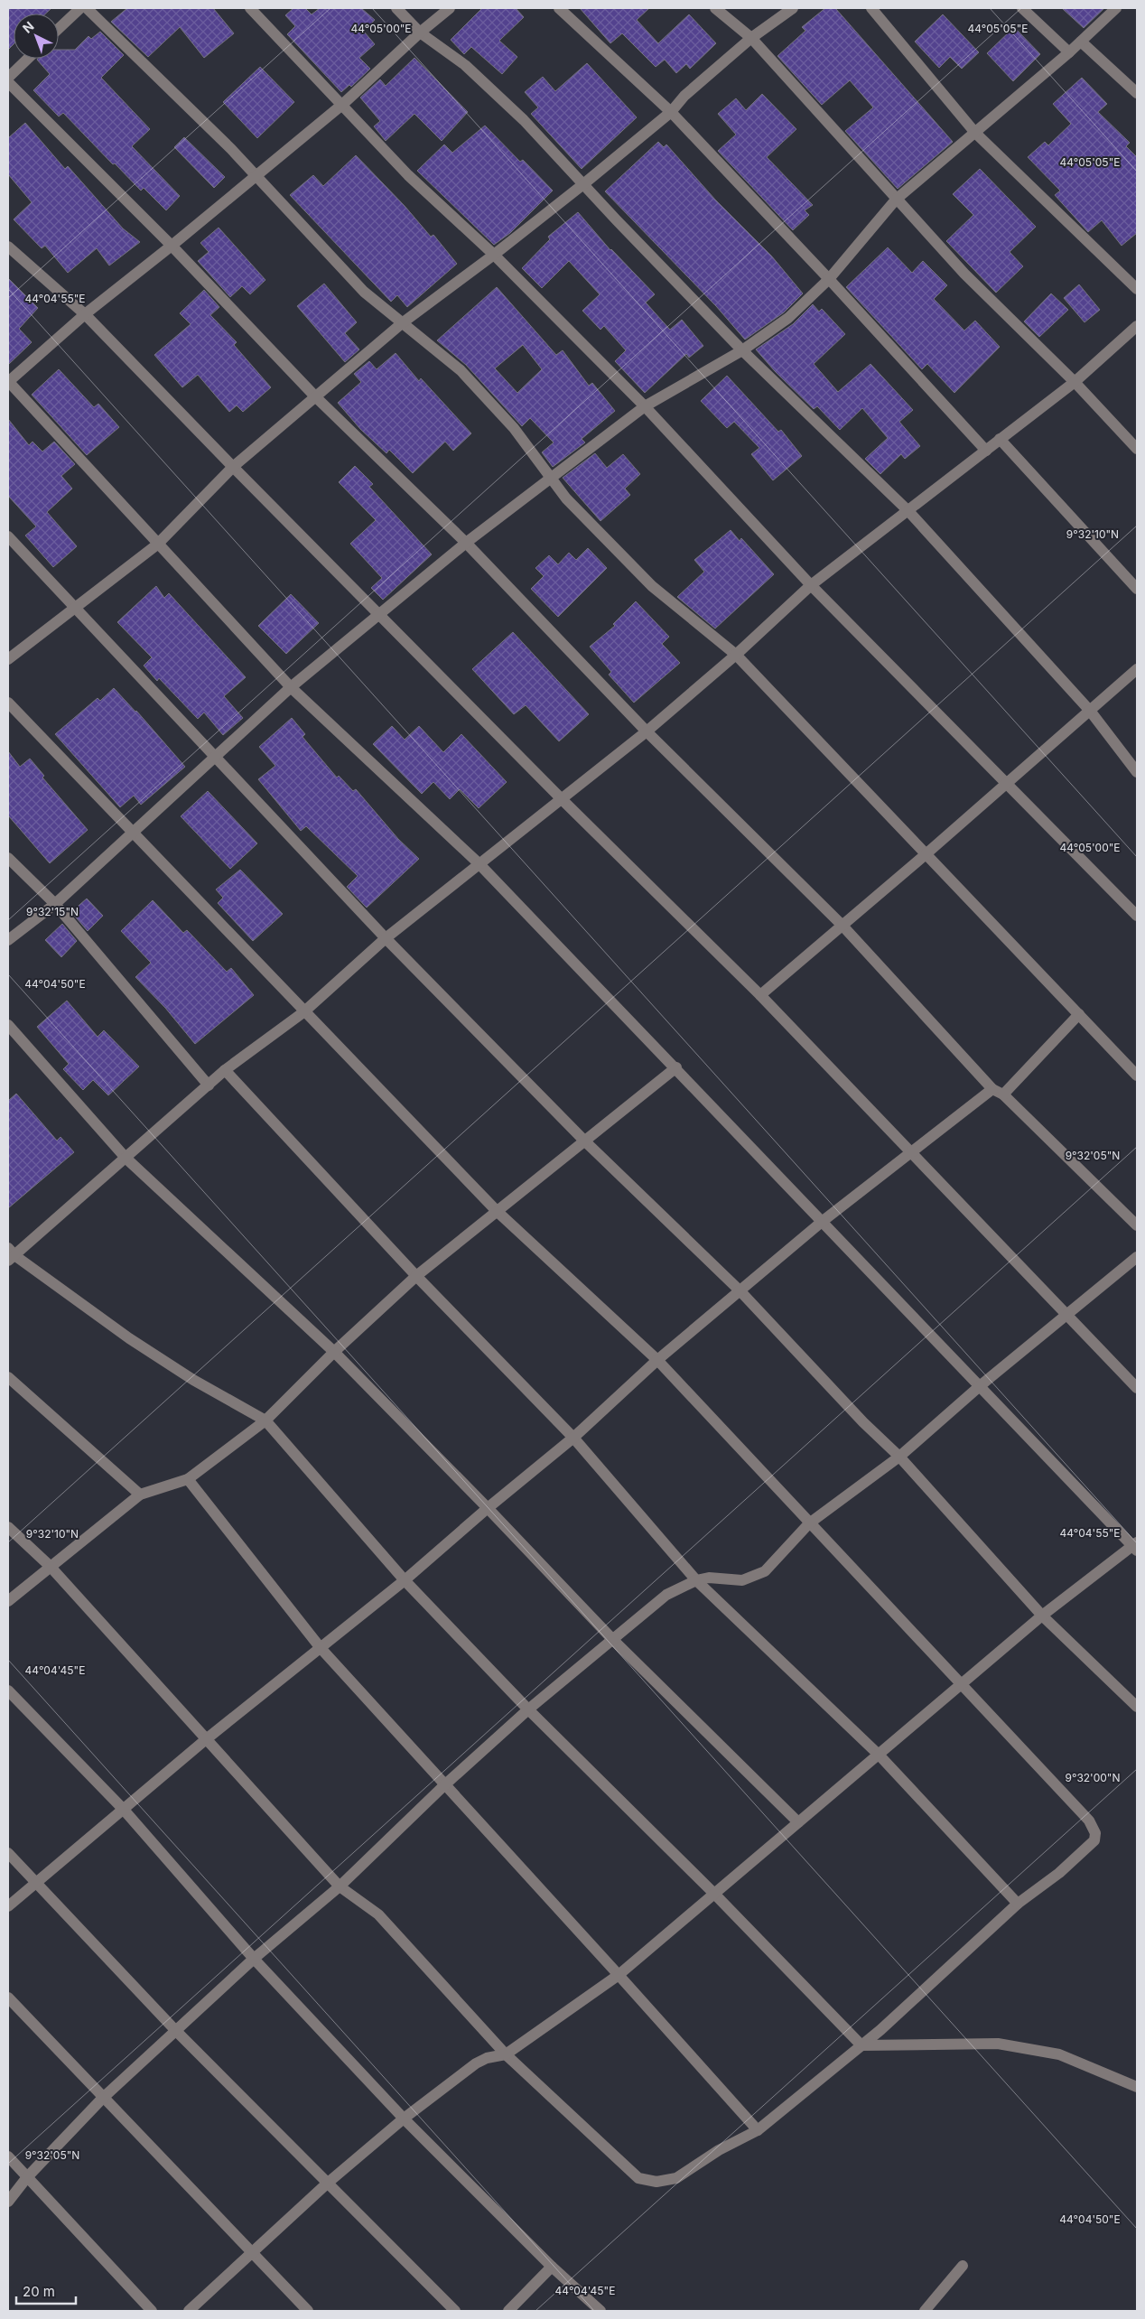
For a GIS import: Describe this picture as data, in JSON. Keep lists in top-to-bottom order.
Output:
{
  "scale_bar": "20 m",
  "north": "top left",
  "coordinates": [
    "44°05'00\"E",
    "44°05'05\"E",
    "44°04'55\"E",
    "9°32'10\"N",
    "9°32'15\"N",
    "44°04'50\"E",
    "9°32'05\"N",
    "44°04'45\"E",
    "9°32'00\"N"
  ]
}
